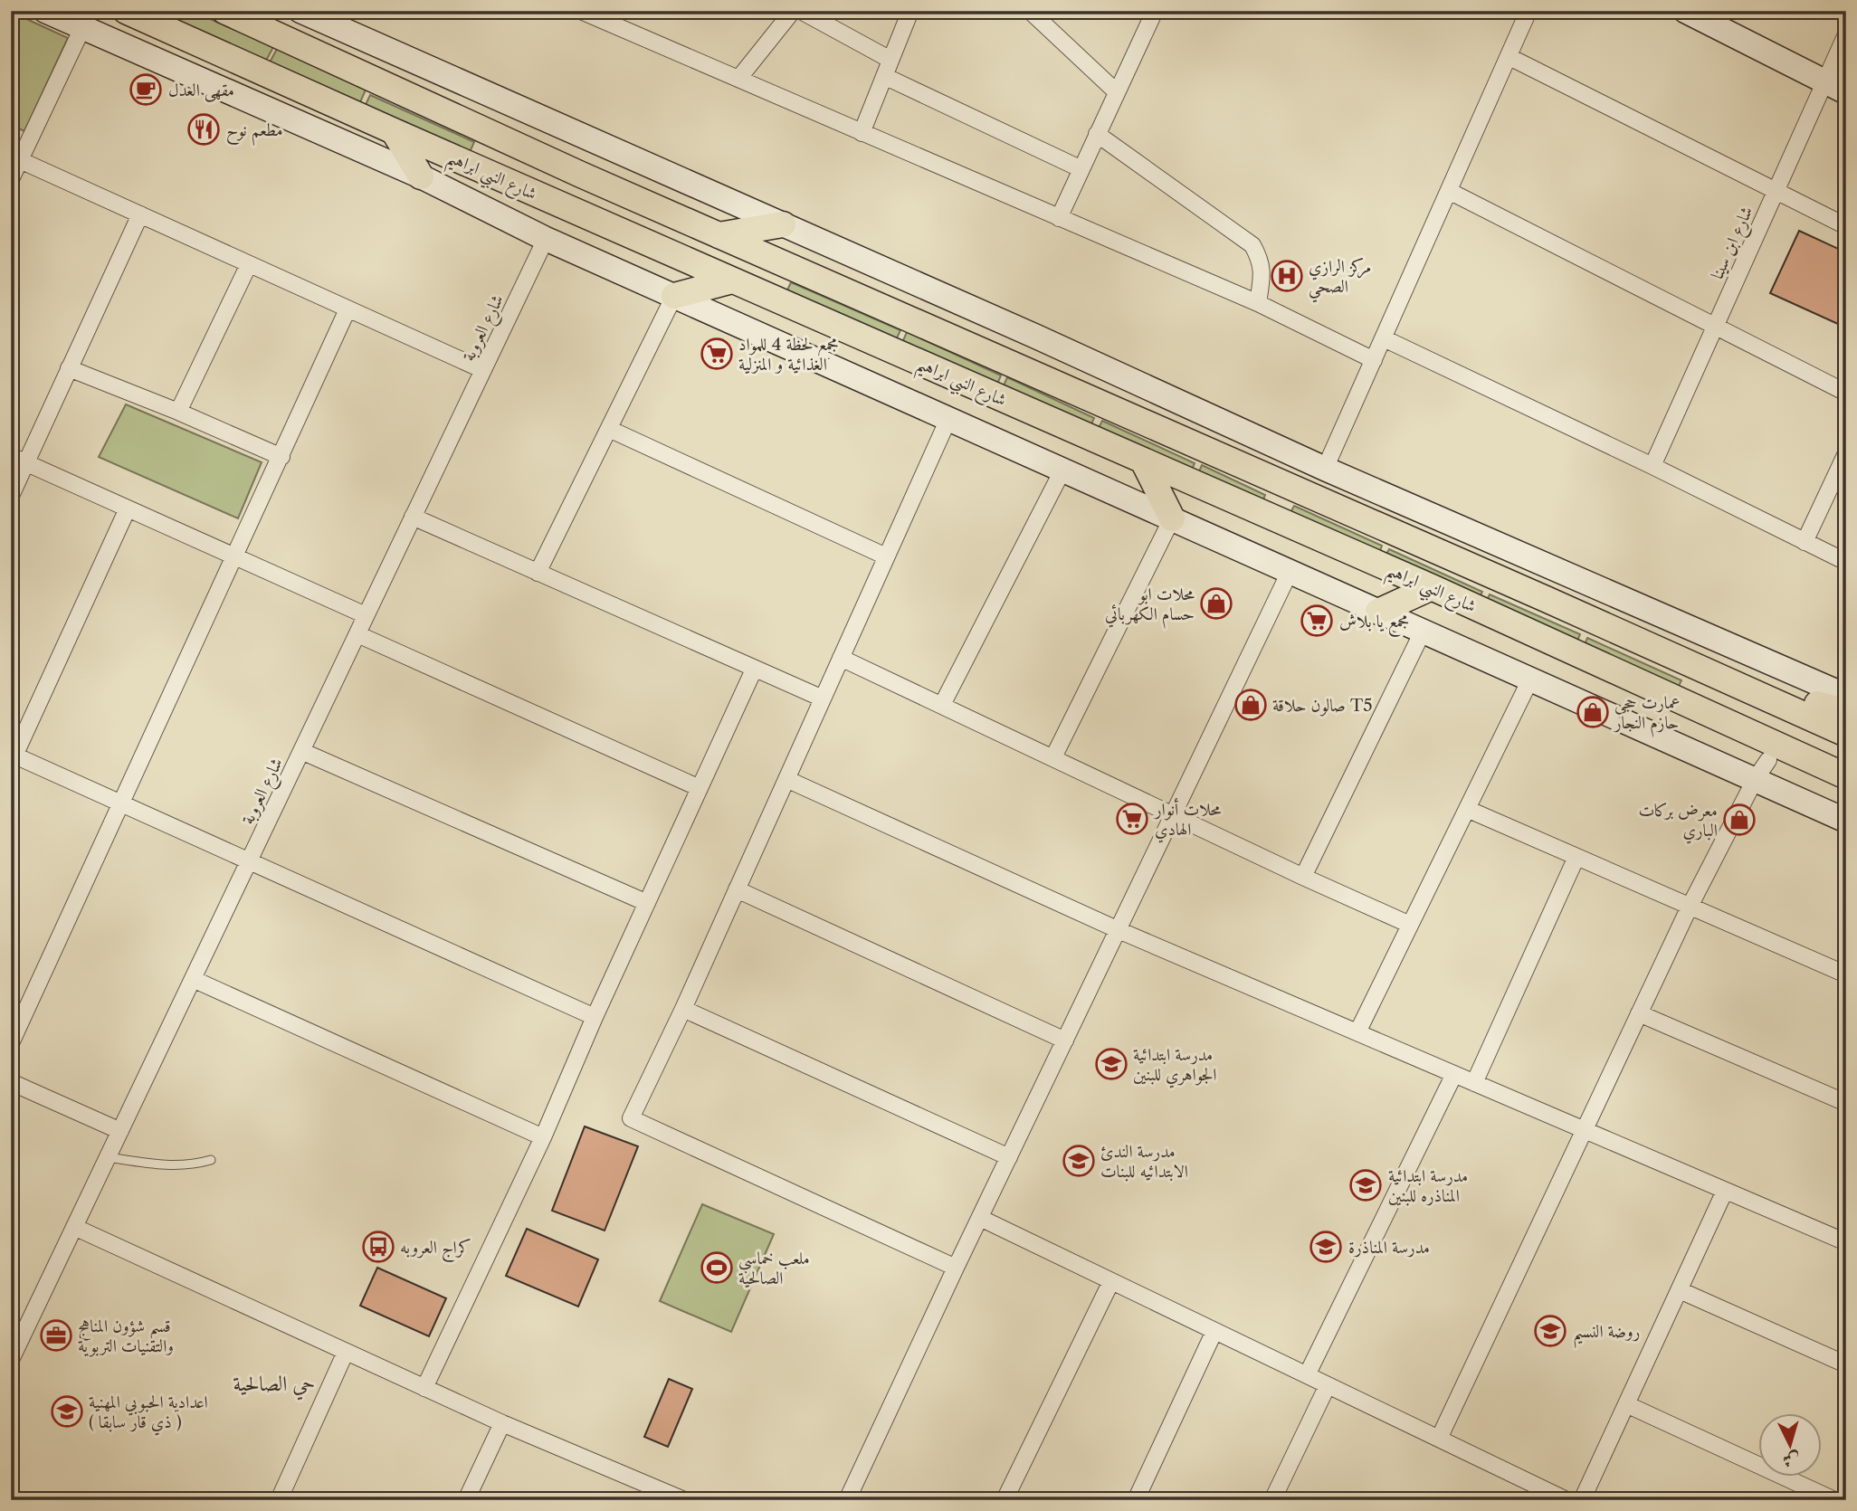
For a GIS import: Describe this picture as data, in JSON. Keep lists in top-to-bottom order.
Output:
{
  "streets": {
    "main road": ["شارع النبي ابراهيم"],
    "street": ["شارع ابن سينا", "شارع العروبة"]
  },
  "districts": ["حي الصالحية"],
  "places": {
    "cafe": ["مقهى العدل"],
    "restaurant": ["مطعم نوح"],
    "hospital": ["مركز الرازي الصحي"],
    "supermarket": ["مجمع لحظة 4 للمواد الغذائية و المنزلية", "مجمع يا بلاش", "محلات أنوار الهادي"],
    "shop": [
      "محلات ابو حسام الكهربائي",
      "صالون حلاقة T5",
      "عمارت حجي حازم النجار",
      "معرض بركات الباري"
    ],
    "school or university": [
      "مدرسة ابتدائية الجواهري للبنين",
      "مدرسة الندئ الابتدائيه للبنات",
      "مدرسة ابتدائية المناذره للبنين",
      "مدرسة المناذرة",
      "روضة النسيم",
      "اعدادية الحبوبي المهنية ( ذي قار سابقا )"
    ],
    "bus stop": ["كراج العروبه"],
    "sports": ["ملعب خماسي الصالحية"],
    "office": ["قسم شؤون المناهج والتقنيات التربوية"]
  },
  "north": "bottom"
}
